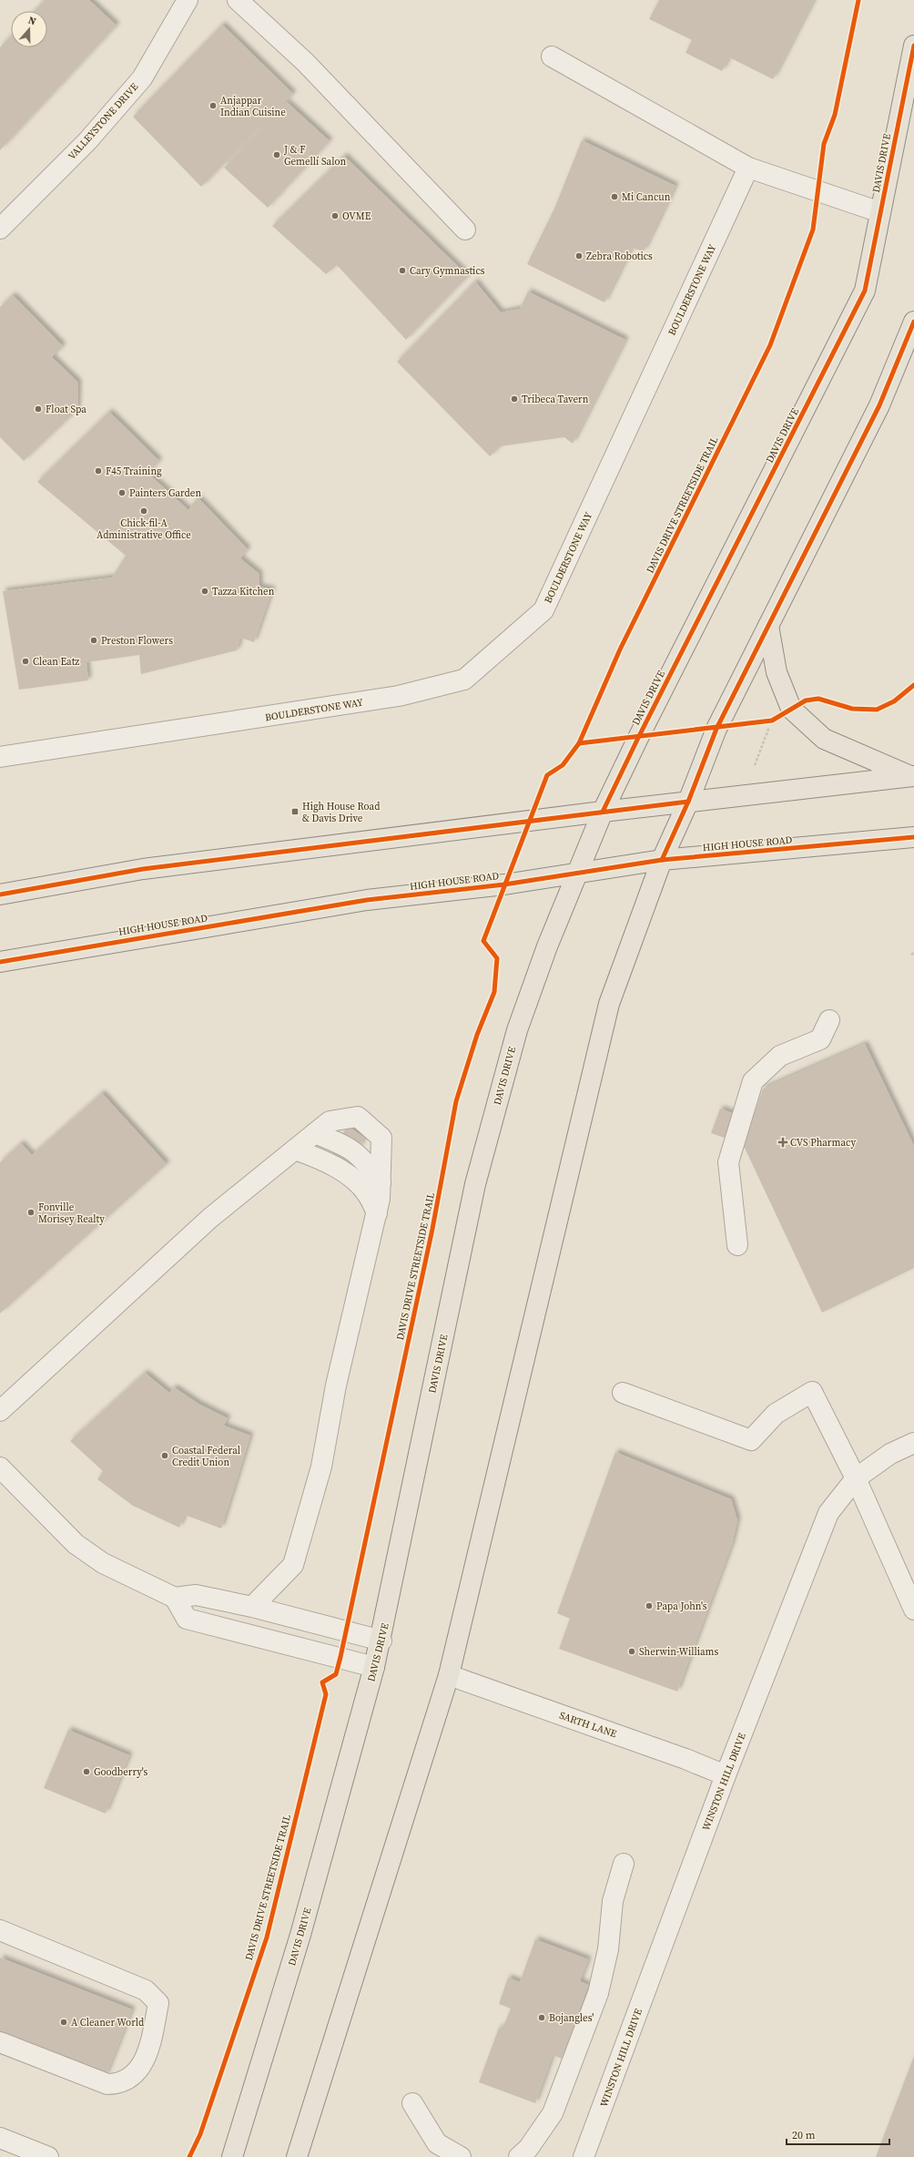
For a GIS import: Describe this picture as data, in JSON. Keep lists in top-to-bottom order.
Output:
{
  "streets": {
    "main road": ["DAVIS DRIVE", "HIGH HOUSE ROAD"],
    "street": [
      "VALLEYSTONE DRIVE",
      "BOULDERSTONE WAY",
      "SARTH LANE",
      "WINSTON HILL DRIVE"
    ],
    "cycle path": ["DAVIS DRIVE STREETSIDE TRAIL"]
  },
  "crossings": [
    ["DAVIS DRIVE", "HIGH HOUSE ROAD"],
    ["SARTH LANE", "WINSTON HILL DRIVE"]
  ],
  "places": {
    "other": [
      "Anjappar Indian Cuisine",
      "J & F Gemellí Salon",
      "Mi Cancun",
      "OVME",
      "Zebra Robotics",
      "Cary Gymnastics",
      "Tribeca Tavern",
      "Float Spa",
      "F45 Training",
      "Painters Garden",
      "Chick-fil-A Administrative Office",
      "Tazza Kitchen",
      "Preston Flowers",
      "Clean Eatz",
      "Fonville Morisey Realty",
      "Coastal Federal Credit Union",
      "Papa John's",
      "Sherwin-Williams",
      "Goodberry's",
      "Bojangles'",
      "A Cleaner World"
    ],
    "transit": ["High House Road & Davis Drive"],
    "health": ["CVS Pharmacy"]
  },
  "scale_bar": "20 m",
  "north": "top"
}
